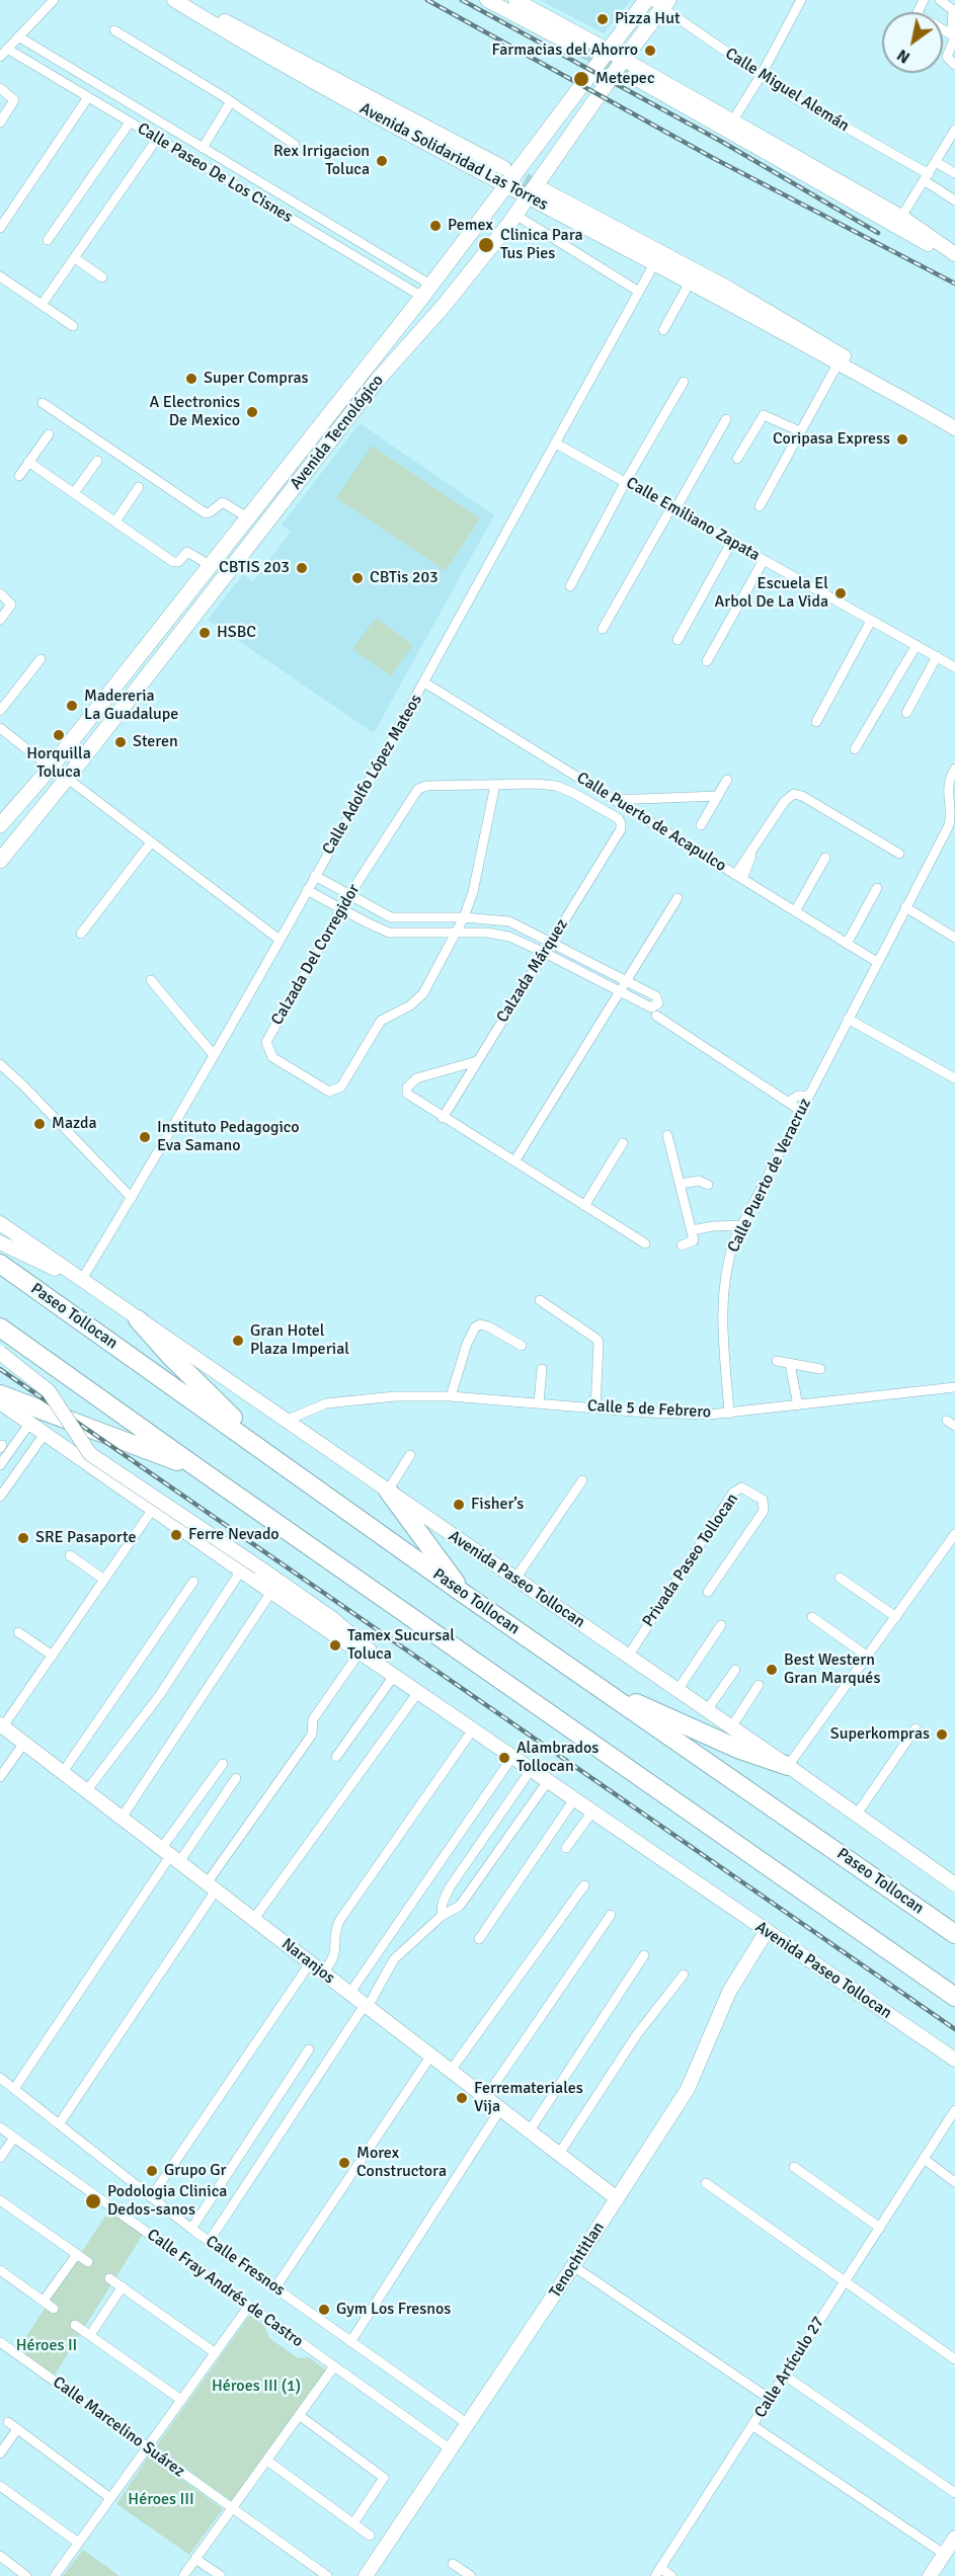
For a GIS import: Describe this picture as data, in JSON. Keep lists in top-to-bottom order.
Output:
{
  "streets": {
    "highway": ["Paseo Tollocan"],
    "main road": [
      "Avenida Solidaridad Las Torres",
      "Avenida Tecnológico",
      "Avenida Paseo Tollocan",
      "Naranjos",
      "Tenochtitlan"
    ],
    "street": [
      "Calle Miguel Alemán",
      "Calle Paseo De Los Cisnes",
      "Calle Emiliano Zapata",
      "Calle Adolfo López Mateos",
      "Calle Puerto de Acapulco",
      "Calzada Del Corregidor",
      "Calzada Márquez",
      "Calle Puerto de Veracruz",
      "Calle 5 de Febrero",
      "Privada Paseo Tollocan",
      "Calle Fresnos",
      "Calle Fray Andrés de Castro",
      "Calle Artículo 27",
      "Calle Marcelino Suárez"
    ]
  },
  "crossings": [
    ["Calle Miguel Alemán", "Avenida Tecnológico"],
    ["Avenida Solidaridad Las Torres", "Avenida Tecnológico"],
    ["Avenida Solidaridad Las Torres", "Calle Adolfo López Mateos"],
    ["Calle Paseo De Los Cisnes", "Avenida Tecnológico"],
    ["Calle Emiliano Zapata", "Calle Adolfo López Mateos"],
    ["Calle Adolfo López Mateos", "Calle Puerto de Acapulco"],
    ["Calle Adolfo López Mateos", "Avenida Paseo Tollocan"],
    ["Calle Puerto de Acapulco", "Calle Puerto de Veracruz"],
    ["Calzada Del Corregidor", "Calzada Márquez"],
    ["Calle Puerto de Veracruz", "Calle 5 de Febrero"],
    ["Calle 5 de Febrero", "Avenida Paseo Tollocan"],
    ["Privada Paseo Tollocan", "Avenida Paseo Tollocan"],
    ["Avenida Paseo Tollocan", "Tenochtitlan"],
    ["Naranjos", "Tenochtitlan"],
    ["Tenochtitlan", "Calle Fresnos"],
    ["Tenochtitlan", "Calle Fray Andrés de Castro"]
  ],
  "parks": ["Héroes II", "Héroes III (1)", "Héroes III"],
  "places": [
    "Pizza Hut",
    "Farmacias del Ahorro",
    "Metepec",
    "Rex Irrigacion Toluca",
    "Pemex",
    "Clinica Para Tus Pies",
    "Super Compras",
    "A Electronics De Mexico",
    "Coripasa Express",
    "CBTIS 203",
    "CBTis 203",
    "Escuela El Arbol De La Vida",
    "HSBC",
    "Madereria La Guadalupe",
    "Horquilla Toluca",
    "Steren",
    "Mazda",
    "Instituto Pedagogico Eva Samano",
    "Gran Hotel Plaza Imperial",
    "Fisher’s",
    "Ferre Nevado",
    "SRE Pasaporte",
    "Tamex Sucursal Toluca",
    "Best Western Gran Marqués",
    "Superkompras",
    "Alambrados Tollocan",
    "Ferremateriales Vija",
    "Morex Constructora",
    "Grupo Gr",
    "Podologia Clinica Dedos-sanos",
    "Gym Los Fresnos"
  ],
  "north": "bottom left"
}
